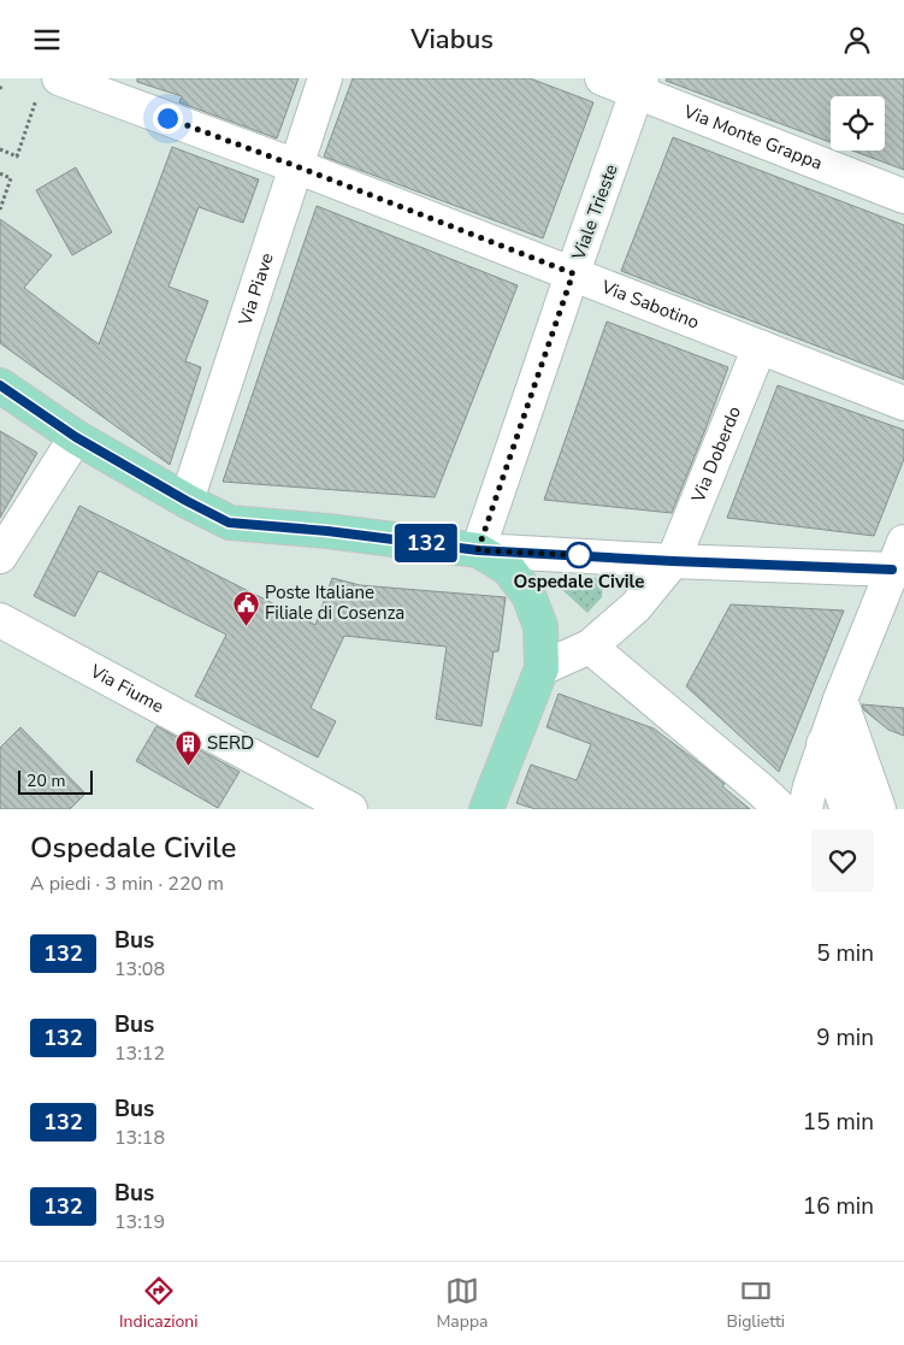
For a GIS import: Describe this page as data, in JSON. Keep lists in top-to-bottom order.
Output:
{
  "streets": {
    "street": [
      "Via Monte Grappa",
      "Viale Trieste",
      "Via Piave",
      "Via Sabotino",
      "Via Doberdo",
      "Via Fiume"
    ]
  },
  "crossings": [
    ["Via Monte Grappa", "Viale Trieste"],
    ["Viale Trieste", "Via Sabotino"],
    ["Via Piave", "Via Sabotino"],
    ["Via Sabotino", "Via Doberdo"]
  ],
  "places": {
    "other": ["Ospedale Civile"],
    "public building": ["Poste Italiane Filiale di Cosenza"],
    "building": ["SERD"]
  },
  "lines": ["bus line 132"],
  "scale_bar": "20 m",
  "page": {
    "header": "Viabus",
    "on_map": "132",
    "scale": "20 m",
    "heading": ["Ospedale Civile", "A piedi · 3 min · 220 m"],
    "list": [
      {
        "mark": "132",
        "name": "Bus",
        "note": "13:08",
        "value": "5 min"
      },
      {
        "mark": "132",
        "name": "Bus",
        "note": "13:12",
        "value": "9 min"
      },
      {
        "mark": "132",
        "name": "Bus",
        "note": "13:18",
        "value": "15 min"
      },
      {
        "mark": "132",
        "name": "Bus",
        "note": "13:19",
        "value": "16 min"
      }
    ],
    "tabs": ["Indicazioni", "Mappa", "Biglietti"]
  }
}
